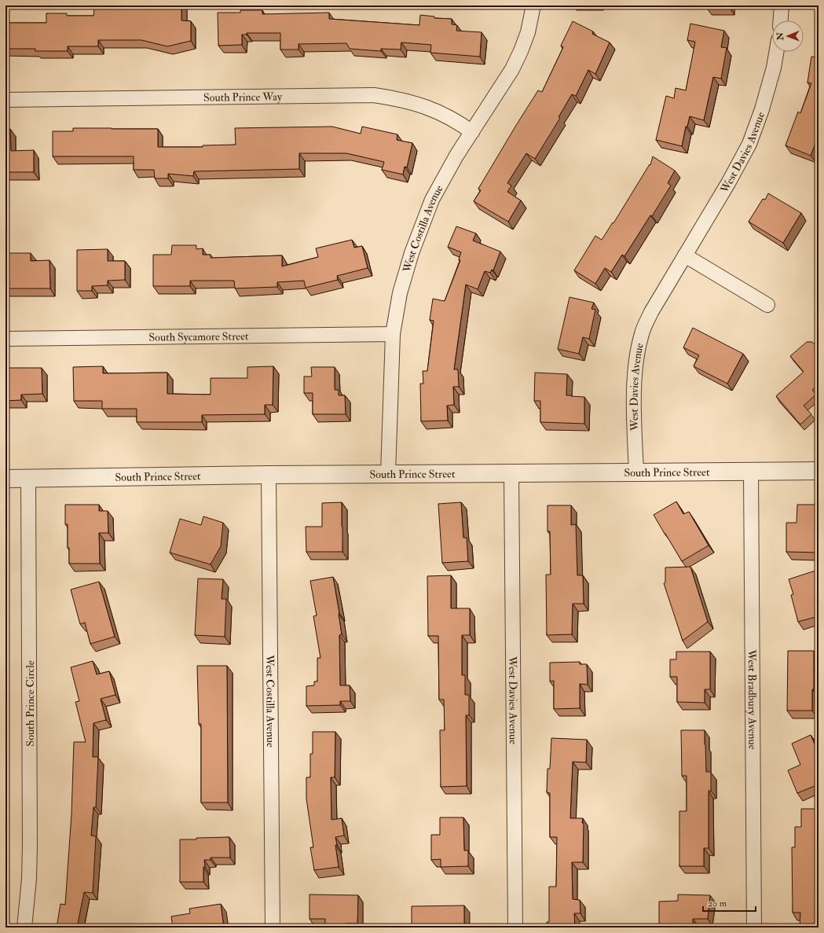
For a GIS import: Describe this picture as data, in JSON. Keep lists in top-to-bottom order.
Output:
{
  "streets": {
    "street": [
      "South Prince Way",
      "West Davies Avenue",
      "West Costilla Avenue",
      "South Sycamore Street",
      "South Prince Street",
      "West Bradbury Avenue",
      "South Prince Circle"
    ]
  },
  "crossings": [
    ["South Prince Way", "West Costilla Avenue"],
    ["West Davies Avenue", "South Prince Street"],
    ["West Costilla Avenue", "South Sycamore Street"],
    ["West Costilla Avenue", "South Prince Street"],
    ["South Prince Street", "West Bradbury Avenue"],
    ["South Prince Street", "South Prince Circle"]
  ],
  "scale_bar": "20 m",
  "north": "left"
}
